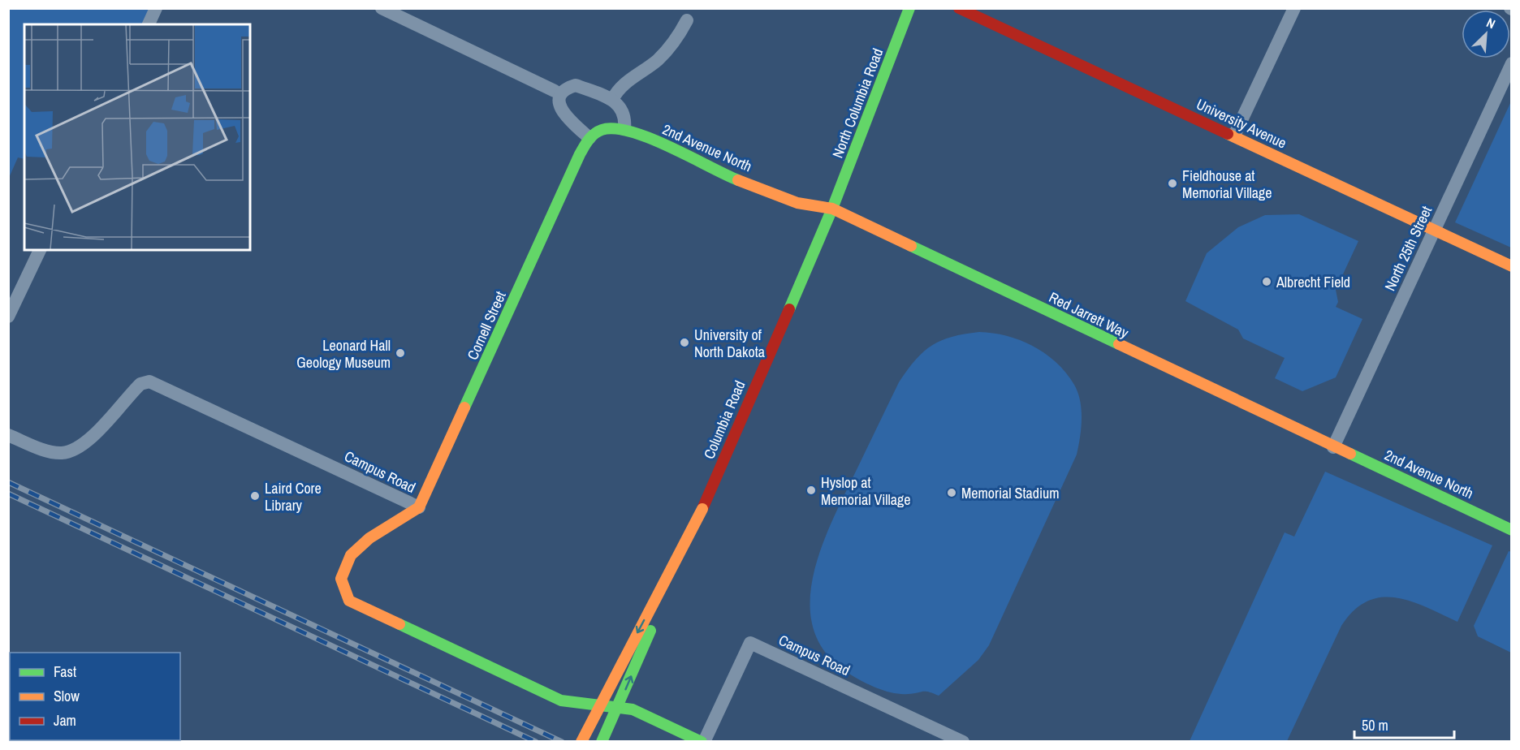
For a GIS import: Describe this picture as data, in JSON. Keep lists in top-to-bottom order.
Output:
{
  "streets": {
    "street": [
      "North Columbia Road",
      "University Avenue",
      "2nd Avenue North",
      "North 25th Street",
      "Red Jarrett Way",
      "Cornell Street",
      "Columbia Road",
      "Campus Road"
    ]
  },
  "crossings": [
    ["North Columbia Road", "2nd Avenue North"],
    ["North Columbia Road", "Red Jarrett Way"],
    ["North Columbia Road", "Columbia Road"],
    ["University Avenue", "North 25th Street"],
    ["2nd Avenue North", "North 25th Street"],
    ["2nd Avenue North", "Red Jarrett Way"],
    ["2nd Avenue North", "Cornell Street"],
    ["2nd Avenue North", "Columbia Road"],
    ["North 25th Street", "Red Jarrett Way"],
    ["Red Jarrett Way", "Columbia Road"],
    ["Cornell Street", "Campus Road"]
  ],
  "places": [
    "Fieldhouse at Memorial Village",
    "Albrecht Field",
    "University of North Dakota",
    "Leonard Hall Geology Museum",
    "Hyslop at Memorial Village",
    "Memorial Stadium",
    "Laird Core Library"
  ],
  "legend": ["Fast", "Slow", "Jam"],
  "scale_bar": "50 m",
  "north": "top right"
}
